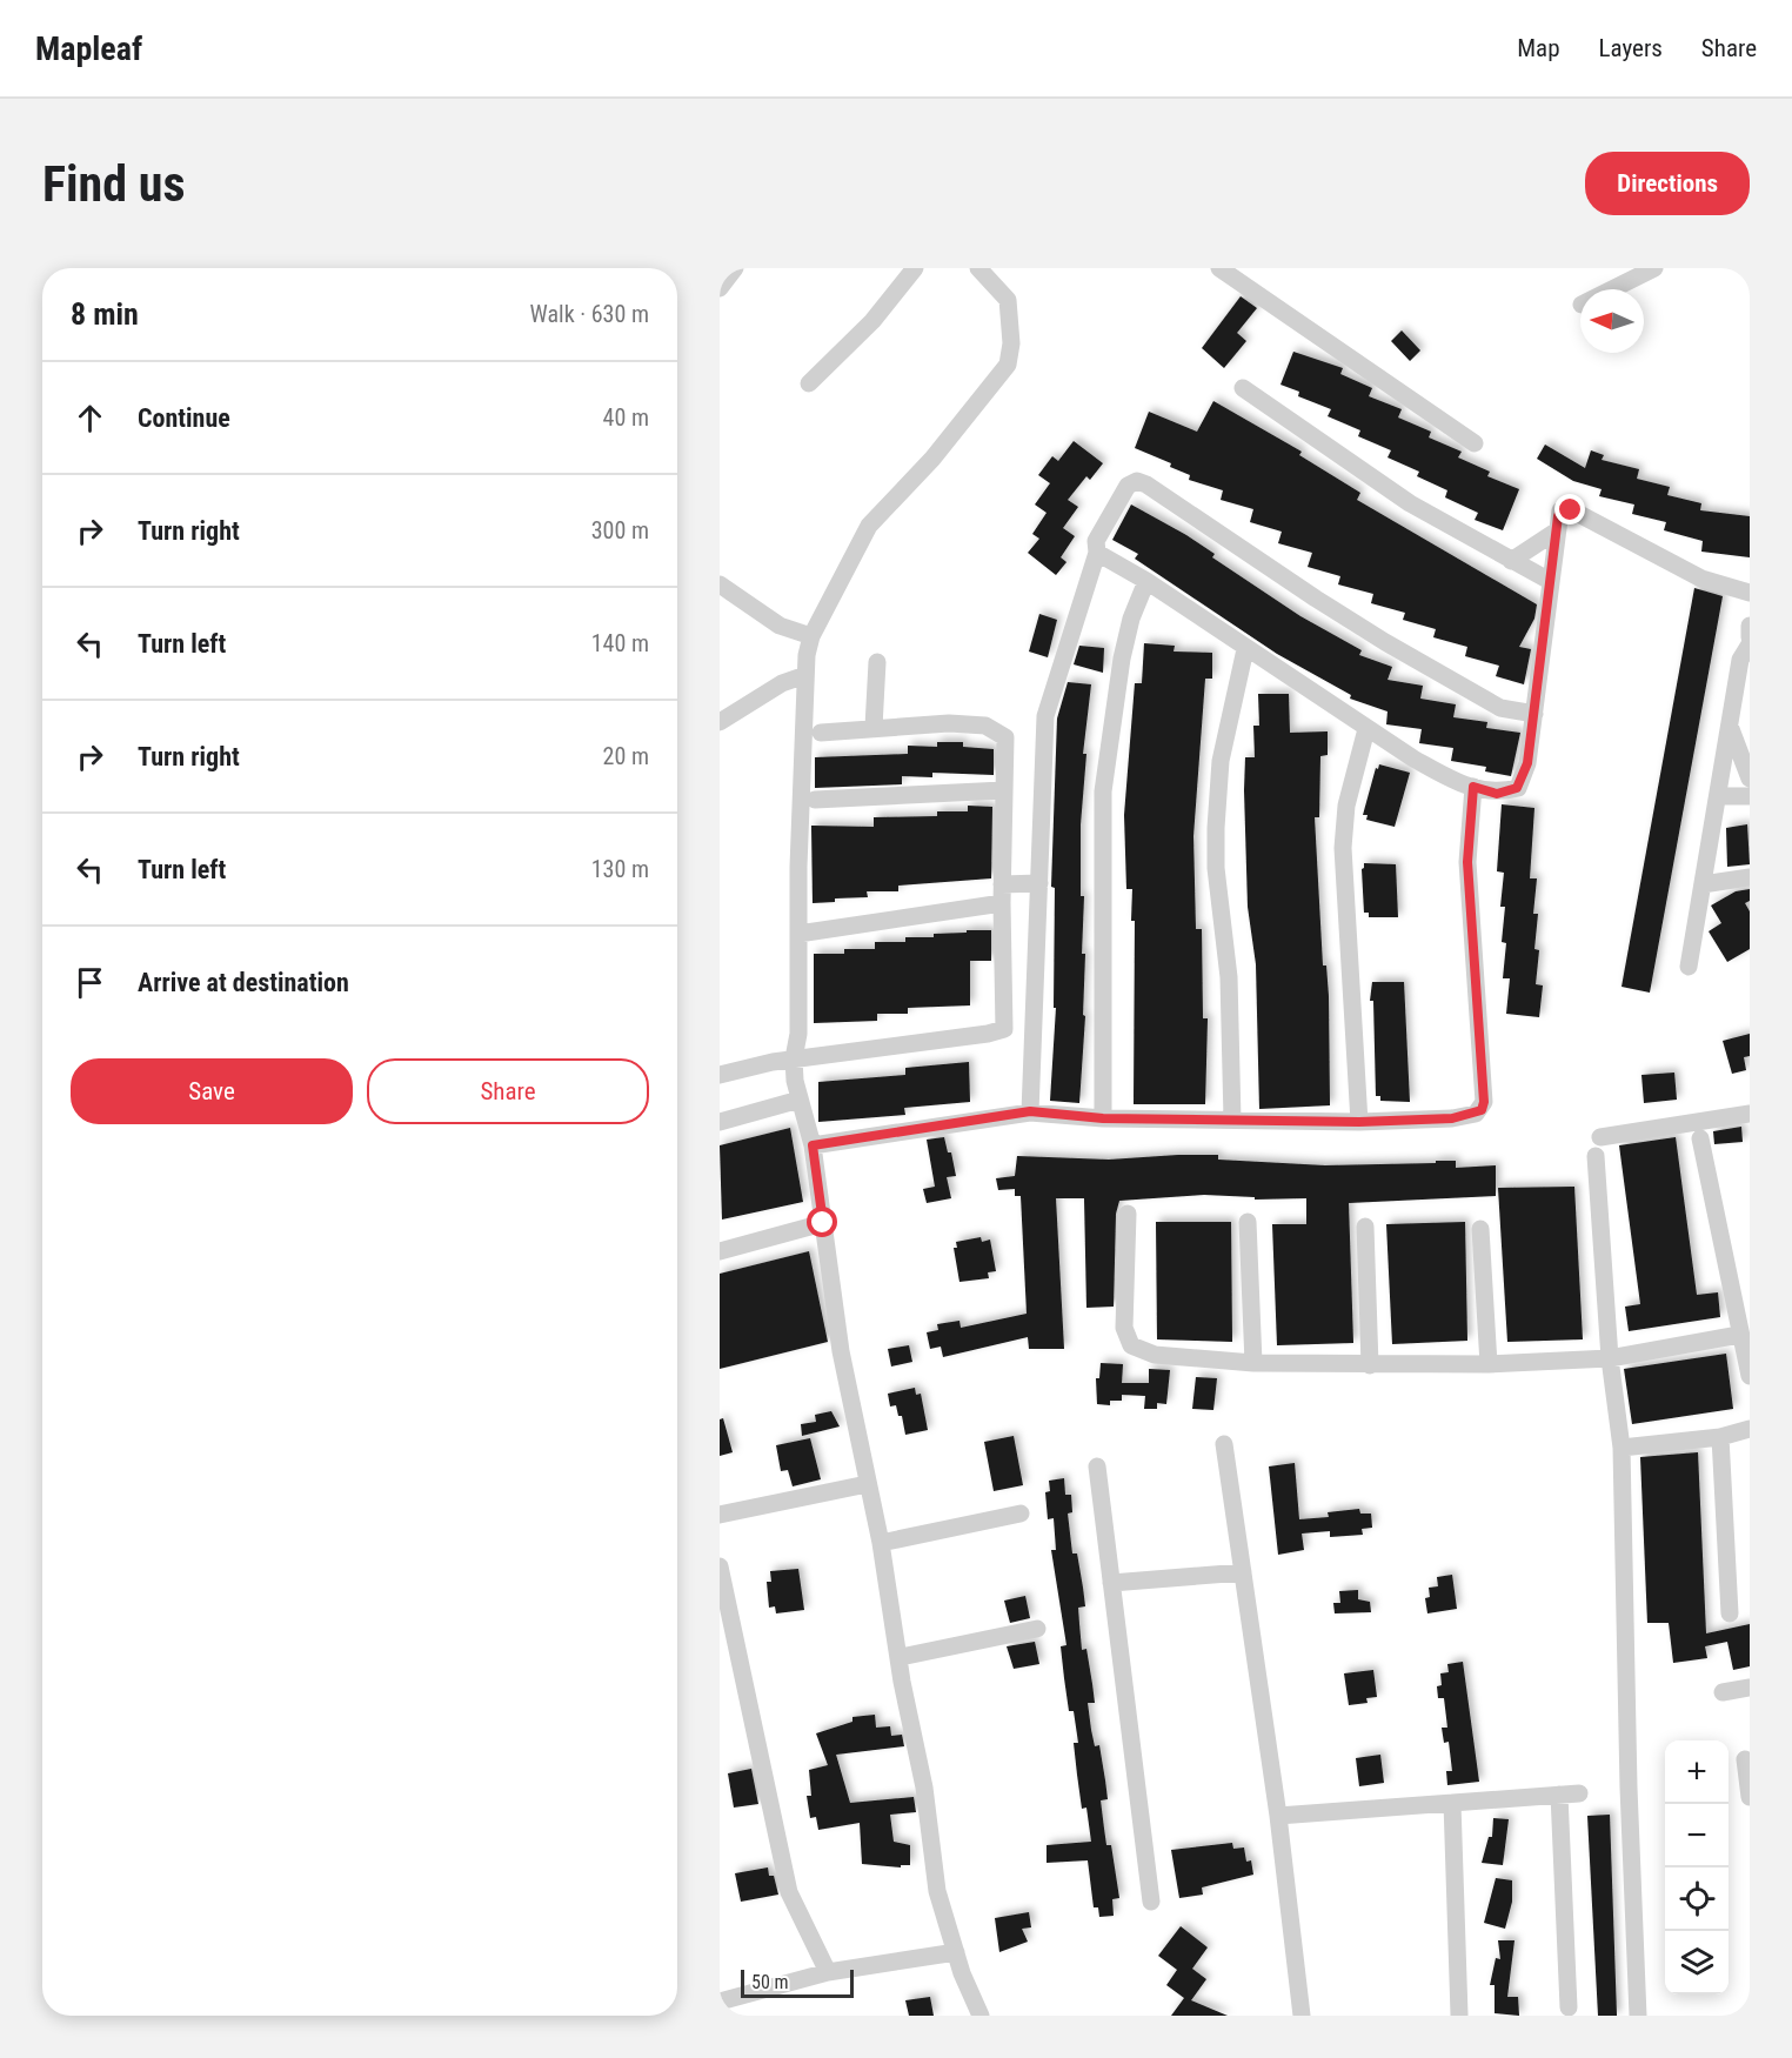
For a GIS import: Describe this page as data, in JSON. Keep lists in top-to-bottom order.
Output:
{
  "scale_bar": "50 m",
  "north": "left",
  "page": {
    "header": "Mapleaf",
    "nav": ["Map", "Layers", "Share"],
    "buttons": [
      "Directions",
      ["Save", "Share"]
    ],
    "title": "Find us",
    "heading": ["8 min", "Walk · 630 m"],
    "list": [
      ["Continue", "40 m"],
      ["Turn right", "300 m"],
      ["Turn left", "140 m"],
      ["Turn right", "20 m"],
      ["Turn left", "130 m"],
      "Arrive at destination"
    ],
    "map_buttons": ["+", "−"],
    "scale": "50 m"
  }
}
